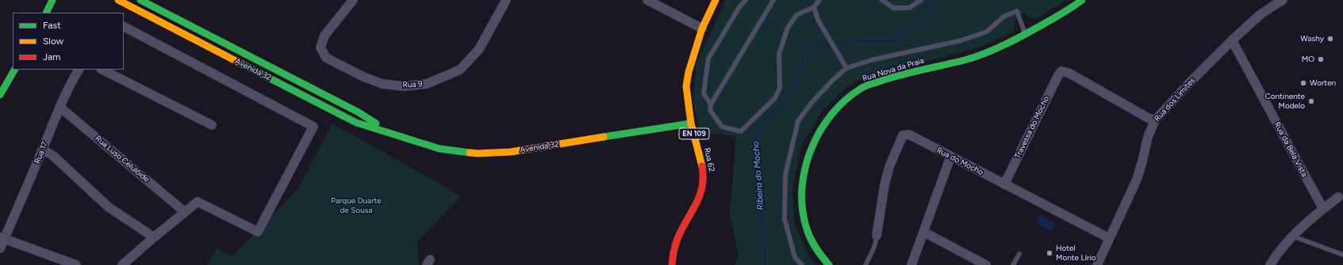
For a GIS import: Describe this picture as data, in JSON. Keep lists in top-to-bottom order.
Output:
{
  "streets": {
    "main road": [
      "Avenida 32",
      "Rua Nova da Praia",
      "EN 109",
      "Rua 62"
    ],
    "street": [
      "Rua 9",
      "Rua dos Limites",
      "Travessa do Mocho",
      "Rua da Bela Vista",
      "Rua 17",
      "Rua Luso Celulóide",
      "Rua do Mocho"
    ]
  },
  "crossings": [
    ["Avenida 32", "Rua 62"],
    ["Rua dos Limites", "Travessa do Mocho"],
    ["Rua dos Limites", "Rua da Bela Vista"],
    ["Rua dos Limites", "Rua do Mocho"],
    ["Travessa do Mocho", "Rua do Mocho"],
    ["Rua 17", "Rua Luso Celulóide"]
  ],
  "water": ["Ribeira do Mocho"],
  "parks": ["Parque Duarte de Sousa"],
  "places": [
    "Washy",
    "MO",
    "Worten",
    "Continente Modelo",
    "Hotel Monte Lírio"
  ],
  "legend": ["Fast", "Slow", "Jam"]
}
